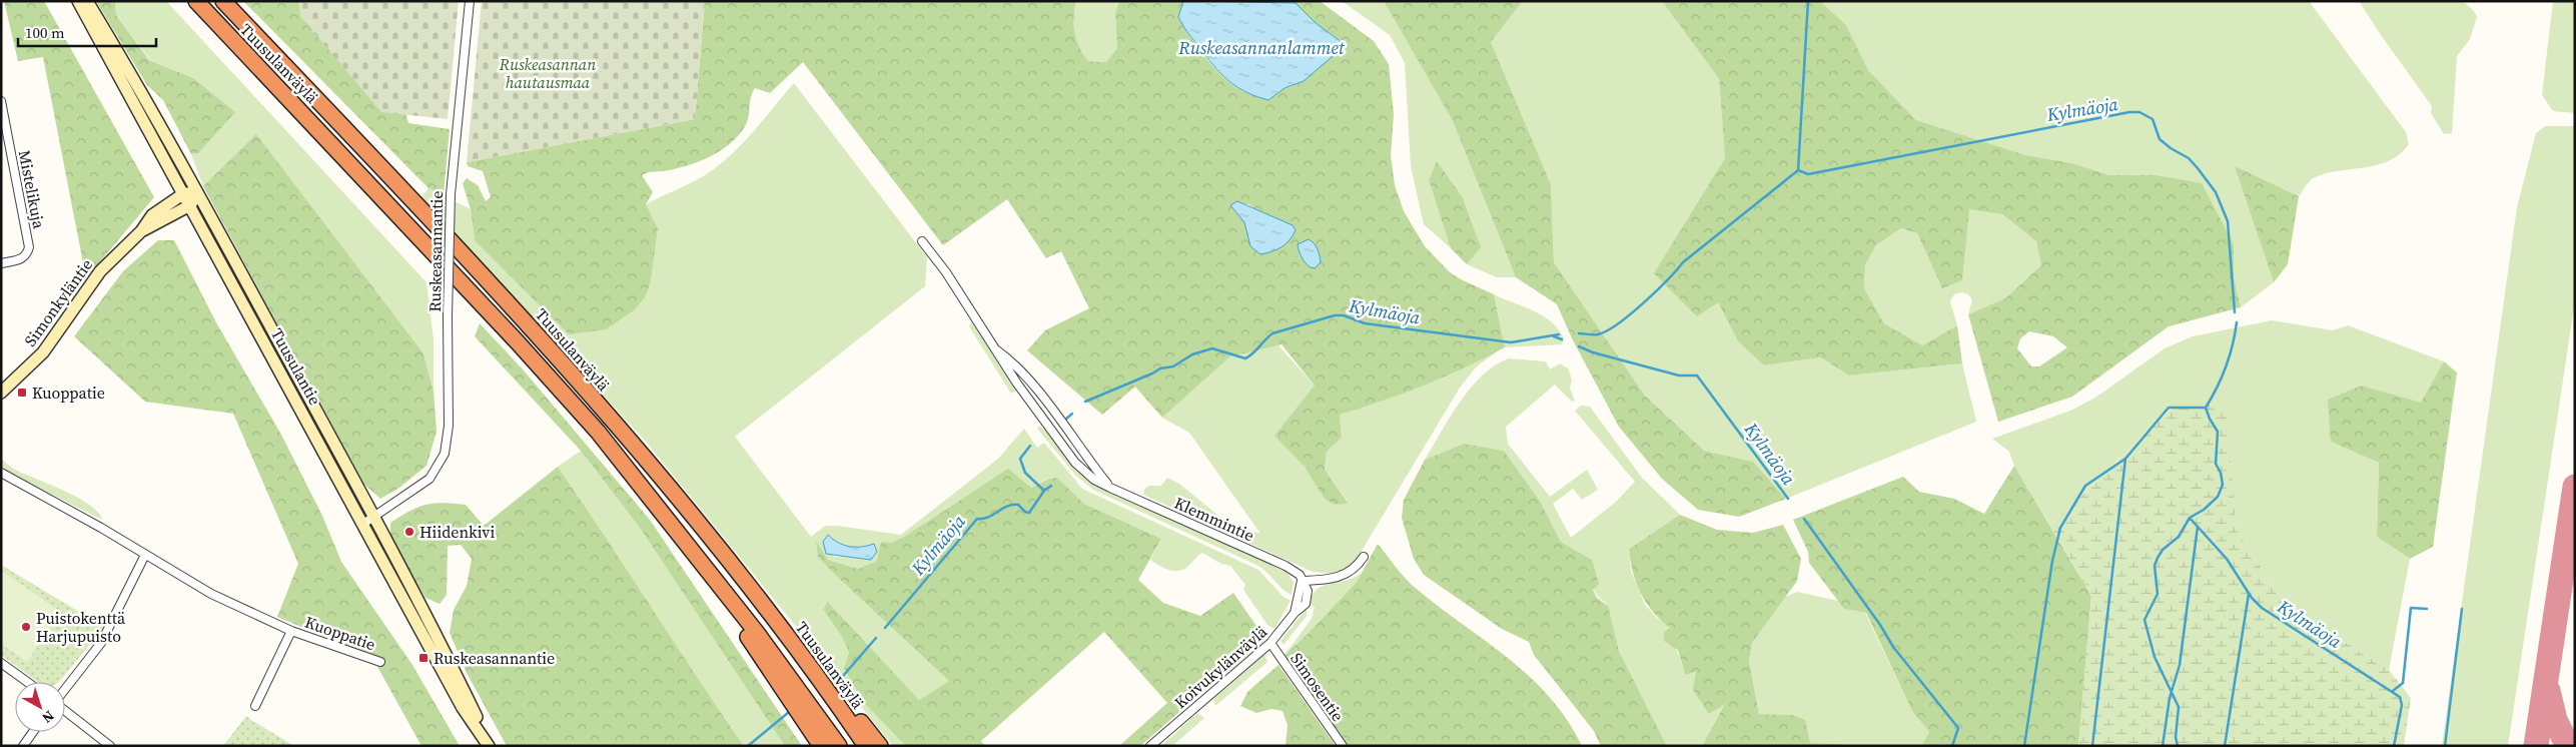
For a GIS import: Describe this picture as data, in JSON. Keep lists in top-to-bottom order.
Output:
{
  "streets": {
    "highway": ["Tuusulanväylä"],
    "main road": ["Simonkyläntie", "Tuusulantie"],
    "street": [
      "Mistelikuja",
      "Ruskeasannantie",
      "Klemmintie",
      "Kuoppatie",
      "Koivukylänväylä",
      "Simosentie"
    ]
  },
  "crossings": [
    ["Ruskeasannantie", "Tuusulantie"],
    ["Simonkyläntie", "Tuusulantie"],
    ["Klemmintie", "Koivukylänväylä"],
    ["Koivukylänväylä", "Simosentie"]
  ],
  "water": ["Ruskeasannanlammet", "Kylmäoja"],
  "parks": ["Ruskeasannan hautausmaa"],
  "places": {
    "transit": ["Kuoppatie", "Ruskeasannantie"],
    "other": ["Hiidenkivi", "Puistokenttä Harjupuisto"]
  },
  "scale_bar": "100 m",
  "north": "bottom right"
}
